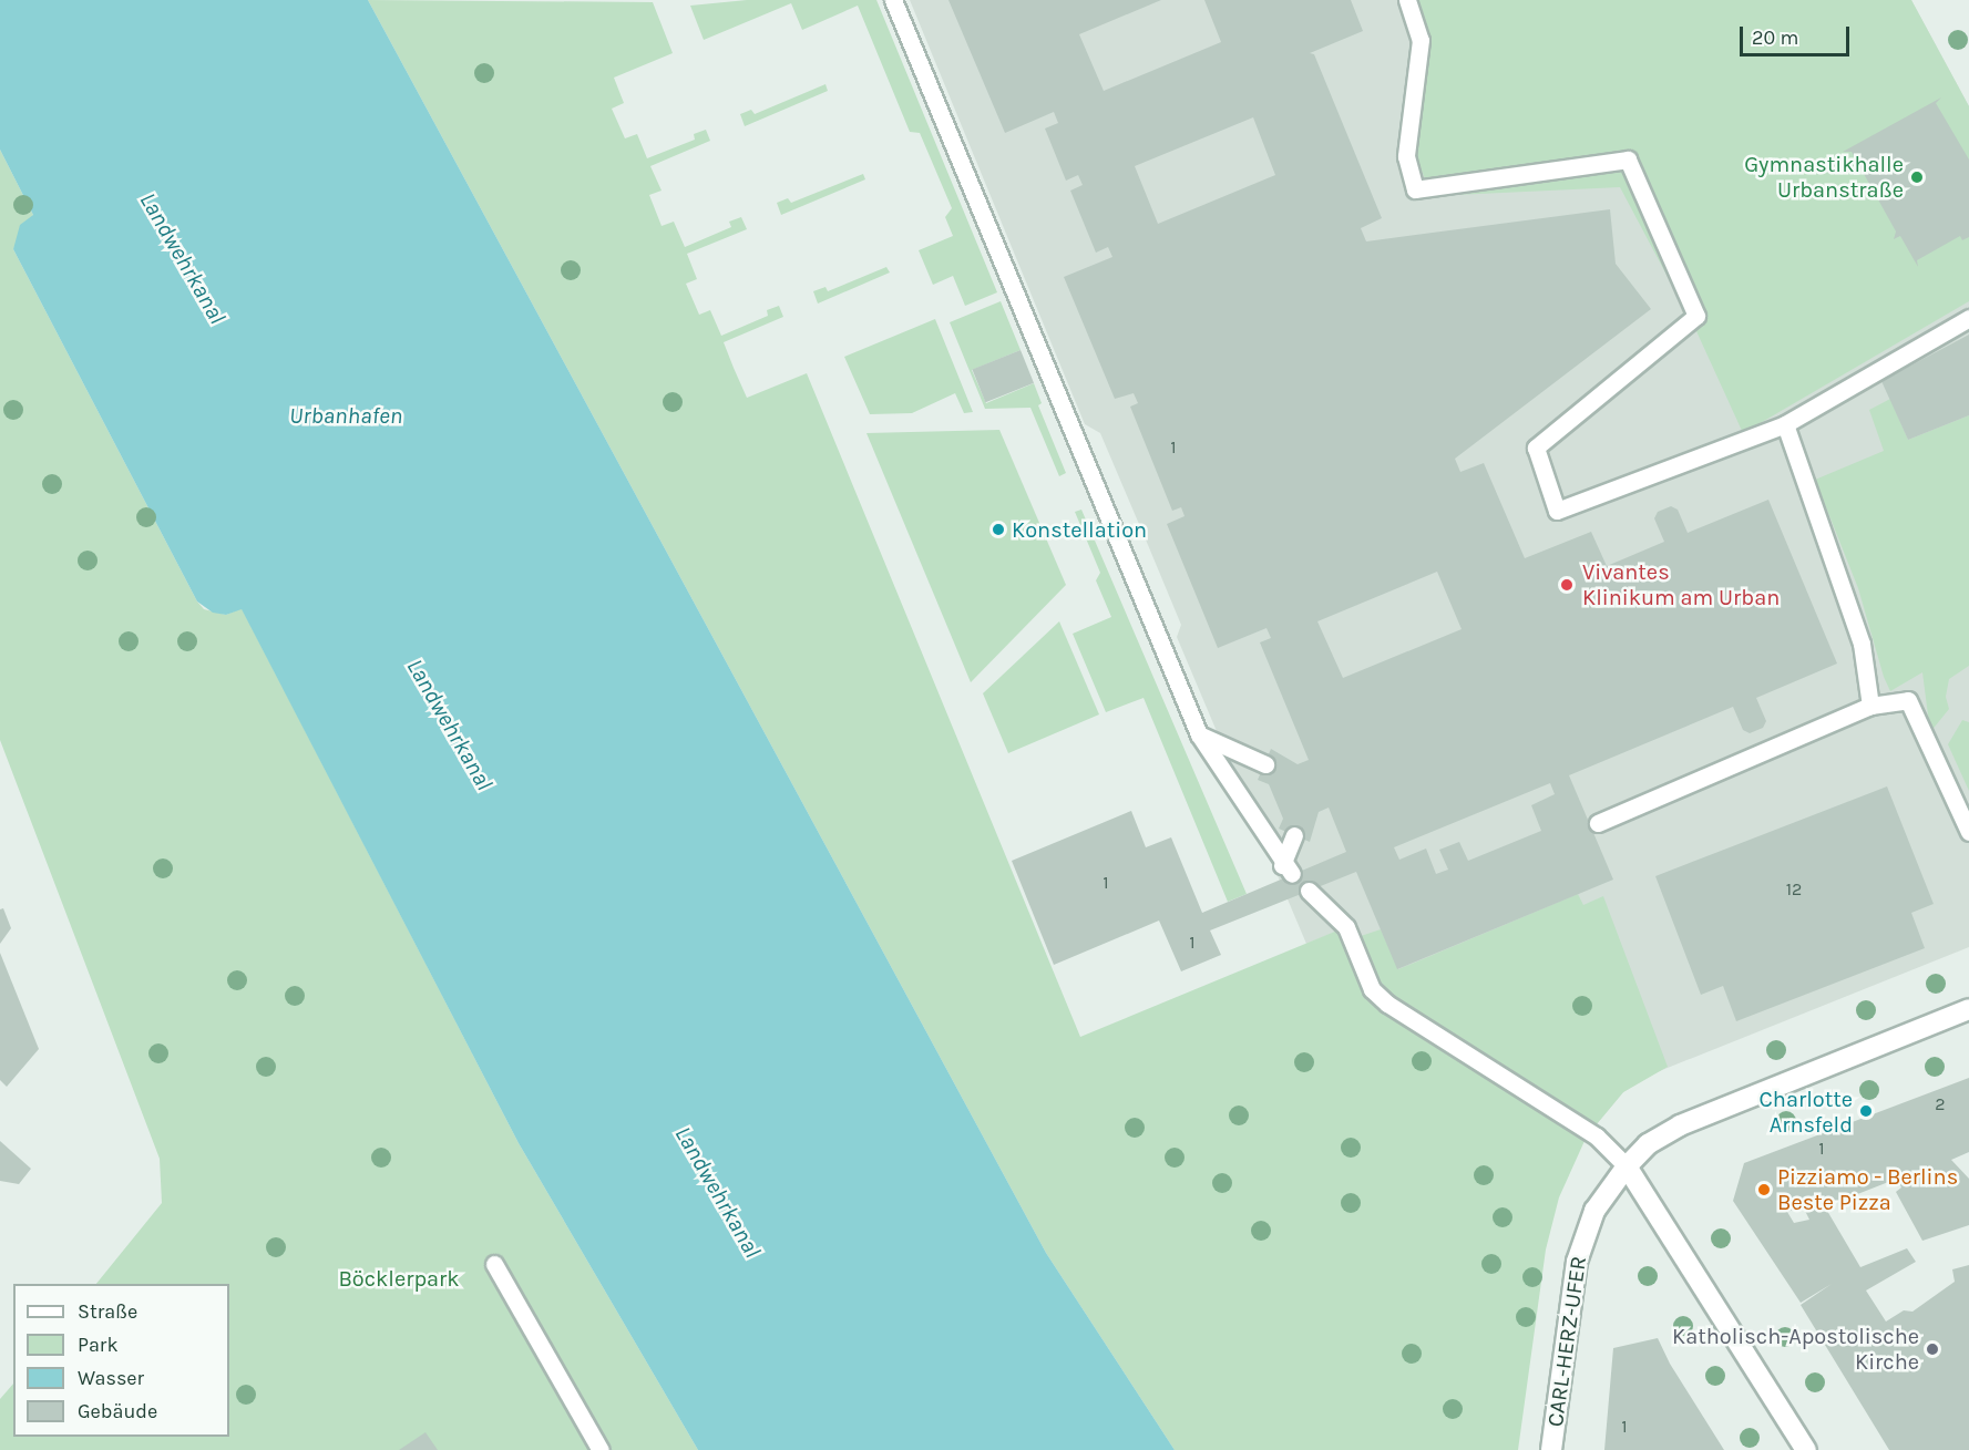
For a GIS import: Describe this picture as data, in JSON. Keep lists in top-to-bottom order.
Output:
{
  "streets": {
    "street": ["CARL-HERZ-UFER"]
  },
  "water": ["Landwehrkanal", "Urbanhafen"],
  "parks": ["Böcklerpark"],
  "places": [
    "Gymnastikhalle Urbanstraße",
    "Konstellation",
    "Vivantes Klinikum am Urban",
    "Charlotte Arnsfeld",
    "Pizziamo - Berlins Beste Pizza",
    "Katholisch-Apostolische Kirche"
  ],
  "house_numbers": [
    "1",
    "1",
    "12",
    "1",
    "2",
    "1",
    "1"
  ],
  "legend": [
    "Straße",
    "Park",
    "Wasser",
    "Gebäude"
  ],
  "scale_bar": "20 m"
}
